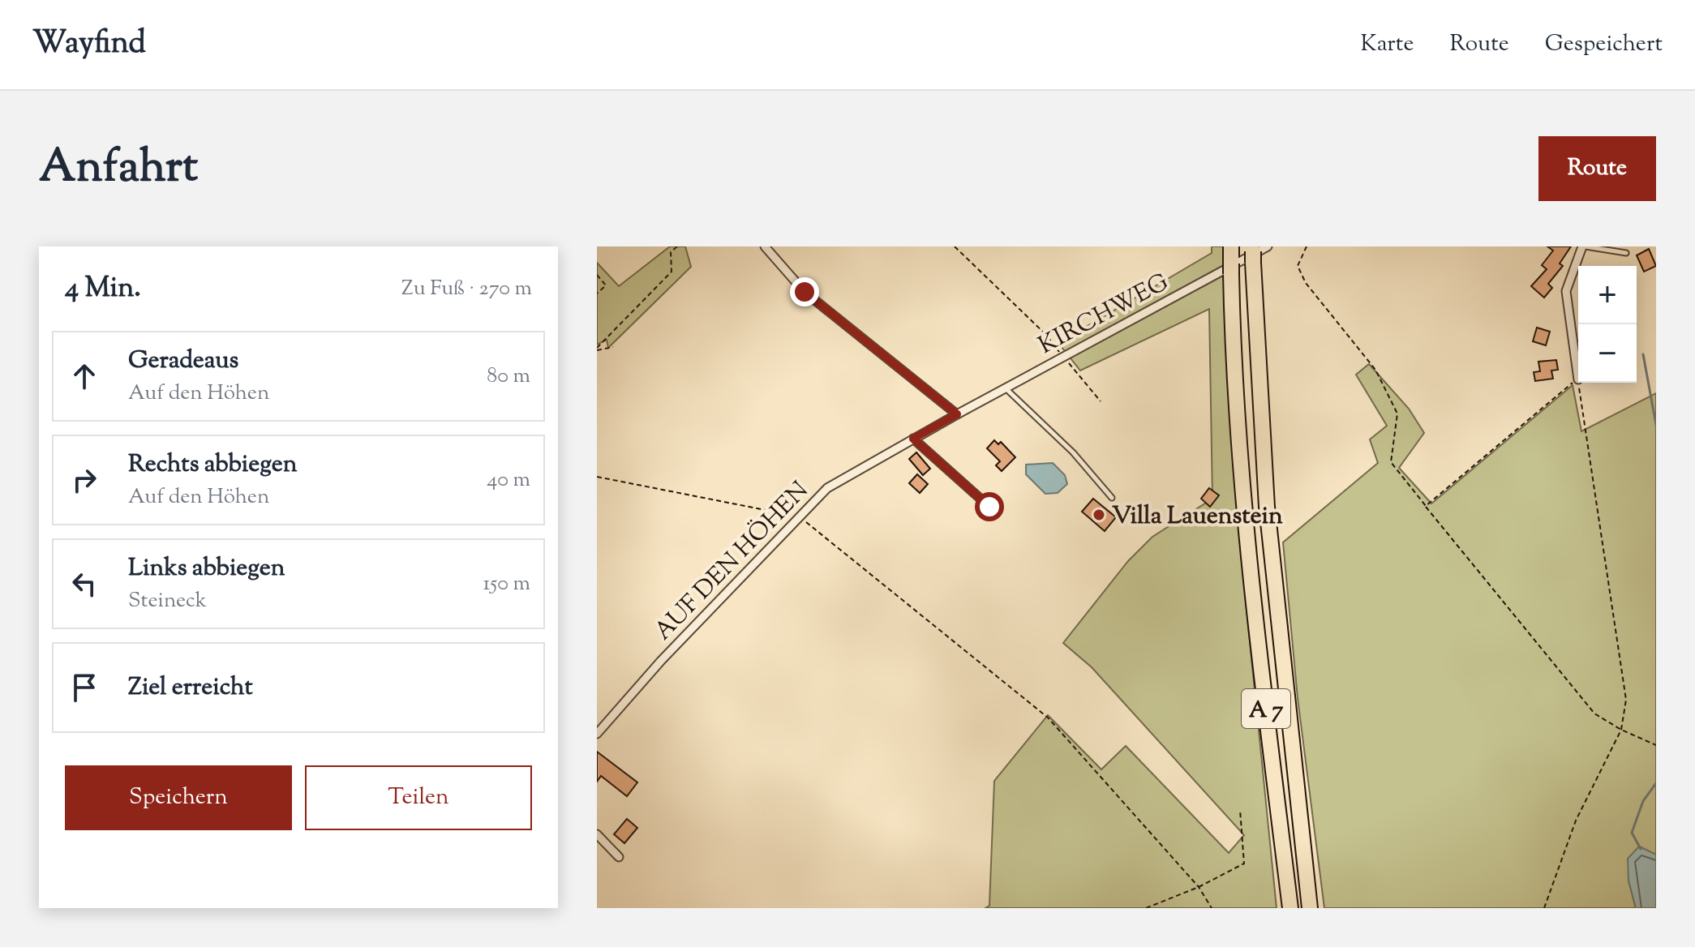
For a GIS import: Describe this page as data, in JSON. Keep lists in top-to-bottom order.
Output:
{
  "streets": {
    "highway": ["A 7"],
    "street": ["KIRCHWEG", "AUF DEN HÖHEN"]
  },
  "crossings": [
    ["KIRCHWEG", "AUF DEN HÖHEN"]
  ],
  "places": ["Villa Lauenstein"],
  "page": {
    "header": "Wayfind",
    "nav": ["Karte", "Route", "Gespeichert"],
    "title": "Anfahrt",
    "buttons": [
      "Route",
      ["Speichern", "Teilen"]
    ],
    "heading": ["4 Min.", "Zu Fuß · 270 m"],
    "map_buttons": ["+", "−"],
    "list": [
      ["Geradeaus", "Auf den Höhen", "80 m"],
      ["Rechts abbiegen", "Auf den Höhen", "40 m"],
      ["Links abbiegen", "Steineck", "150 m"],
      "Ziel erreicht"
    ]
  }
}
